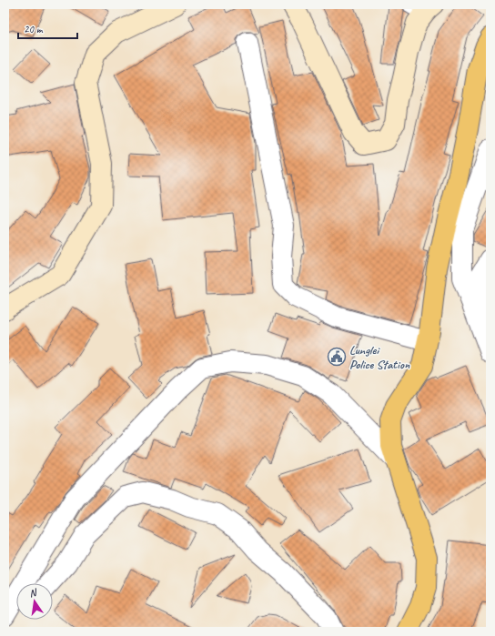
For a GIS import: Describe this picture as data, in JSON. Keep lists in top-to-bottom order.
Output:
{
  "places": {
    "public building": ["Lunglei Police Station"]
  },
  "scale_bar": "20 m",
  "north": "top"
}
